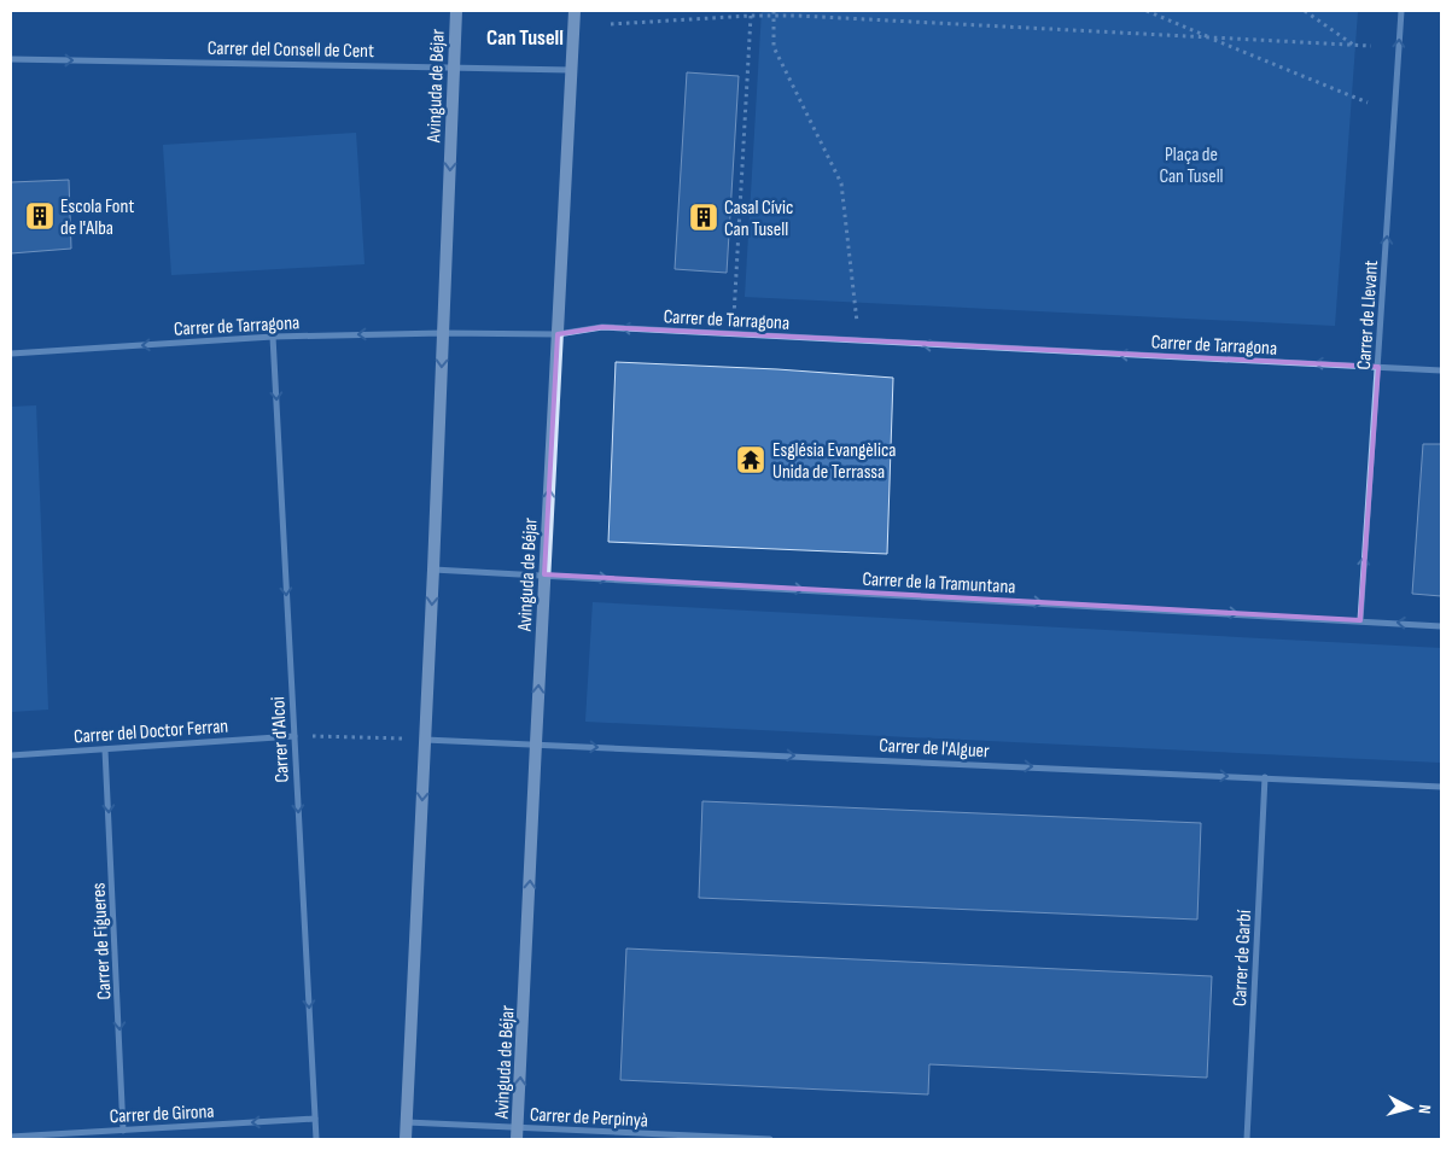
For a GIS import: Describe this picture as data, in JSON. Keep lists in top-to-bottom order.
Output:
{
  "streets": {
    "main road": ["Avinguda de Béjar"],
    "street": [
      "Carrer del Consell de Cent",
      "Carrer de Llevant",
      "Carrer de Tarragona",
      "Carrer de la Tramuntana",
      "Carrer del Doctor Ferran",
      "Carrer d'Alcoi",
      "Carrer de l'Alguer",
      "Carrer de Figueres",
      "Carrer de Garbí",
      "Carrer de Girona",
      "Carrer de Perpinyà"
    ]
  },
  "crossings": [
    ["Carrer del Consell de Cent", "Avinguda de Béjar"],
    ["Avinguda de Béjar", "Carrer de Tarragona"],
    ["Avinguda de Béjar", "Carrer de la Tramuntana"],
    ["Avinguda de Béjar", "Carrer de l'Alguer"],
    ["Avinguda de Béjar", "Carrer de Perpinyà"],
    ["Carrer de Llevant", "Carrer de Tarragona"],
    ["Carrer de Llevant", "Carrer de la Tramuntana"],
    ["Carrer de Tarragona", "Carrer d'Alcoi"],
    ["Carrer del Doctor Ferran", "Carrer d'Alcoi"],
    ["Carrer del Doctor Ferran", "Carrer de Figueres"],
    ["Carrer d'Alcoi", "Carrer de Girona"],
    ["Carrer de l'Alguer", "Carrer de Garbí"],
    ["Carrer de Figueres", "Carrer de Girona"]
  ],
  "one_way": [
    "Carrer del Consell de Cent",
    "Carrer de Llevant",
    "Carrer de Tarragona",
    "Carrer de la Tramuntana",
    "Carrer d'Alcoi",
    "Carrer de l'Alguer",
    "Carrer de Figueres",
    "Carrer de Girona"
  ],
  "districts": ["Can Tusell"],
  "parks": ["Plaça de Can Tusell"],
  "places": {
    "building": ["Escola Font de l'Alba", "Casal Cívic Can Tusell"],
    "temple": ["Església Evangèlica Unida de Terrassa"]
  },
  "north": "right"
}
